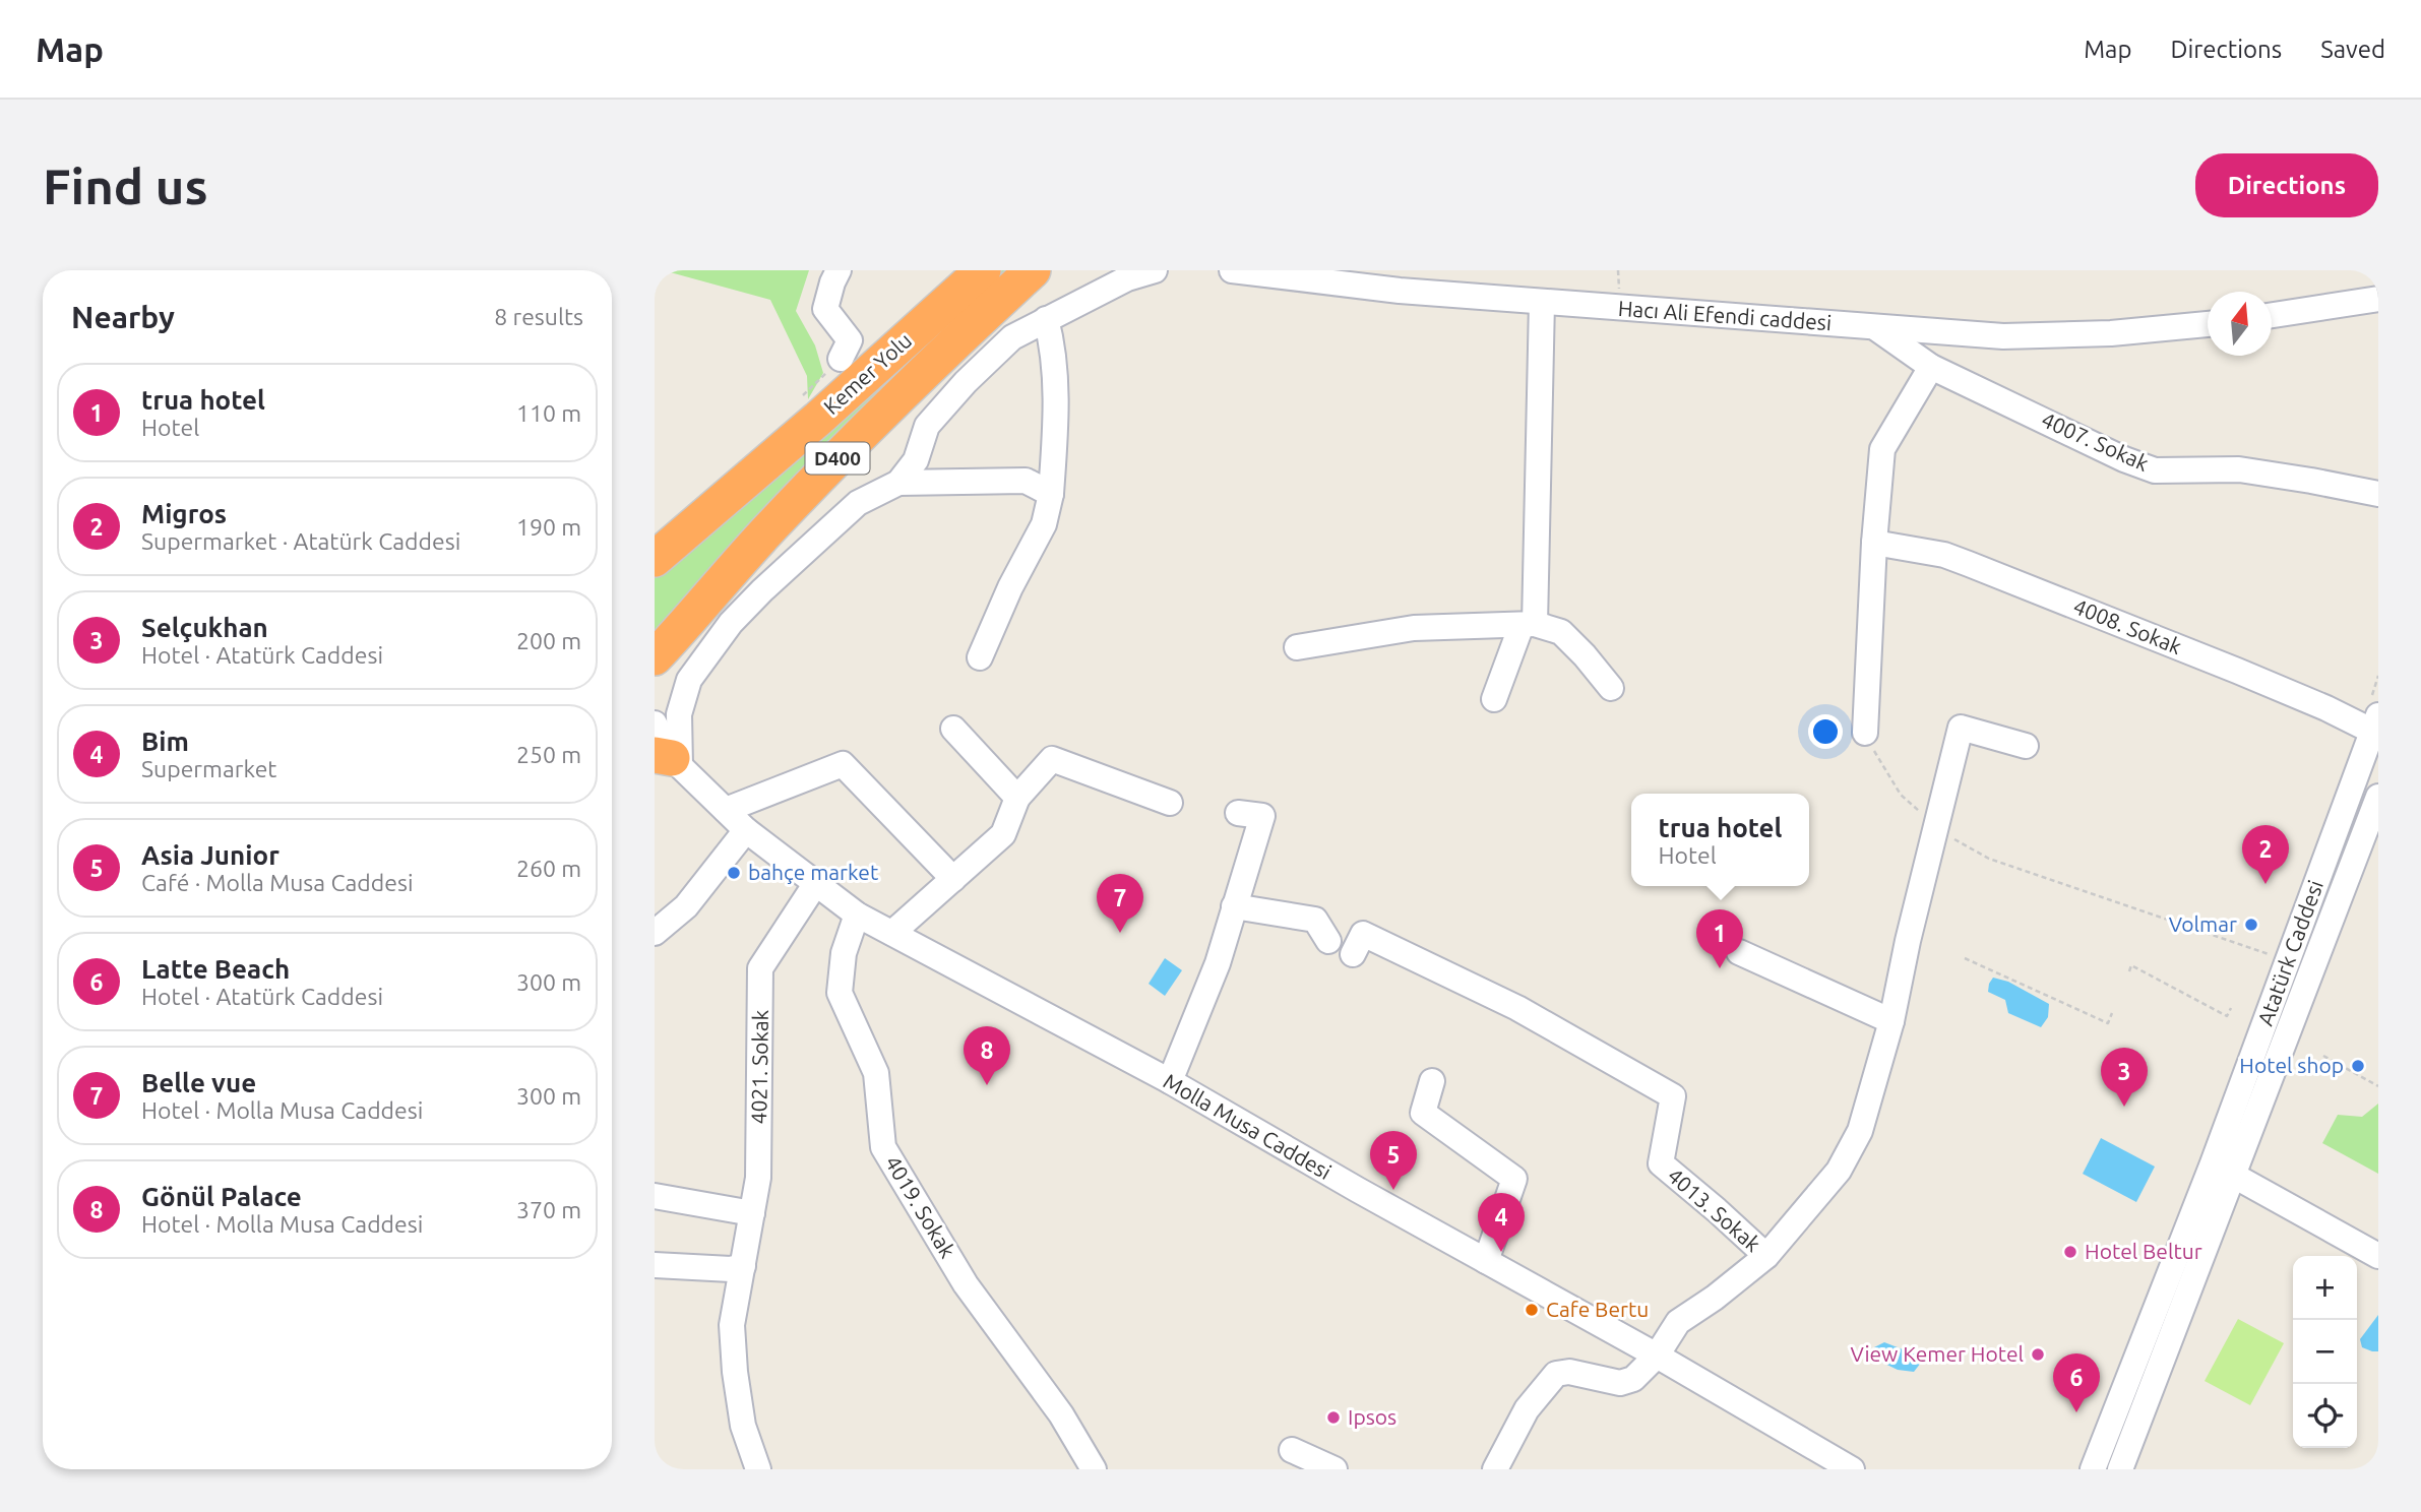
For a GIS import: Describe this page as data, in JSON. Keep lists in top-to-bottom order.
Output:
{
  "streets": {
    "highway": ["Kemer Yolu", "D400"],
    "street": [
      "Hacı Ali Efendi caddesi",
      "4007. Sokak",
      "4008. Sokak",
      "Atatürk Caddesi",
      "4021. Sokak",
      "Molla Musa Caddesi",
      "4019. Sokak",
      "4013. Sokak"
    ]
  },
  "crossings": [
    ["Hacı Ali Efendi caddesi", "4007. Sokak"],
    ["4008. Sokak", "Atatürk Caddesi"],
    ["4021. Sokak", "Molla Musa Caddesi"],
    ["Molla Musa Caddesi", "4019. Sokak"]
  ],
  "places": [
    "bahçe market",
    "Volmar",
    "Hotel shop",
    "Hotel Beltur",
    "Cafe Bertu",
    "View Kemer Hotel",
    "Ipsos"
  ],
  "north": "top",
  "page": {
    "header": "Map",
    "nav": ["Map", "Directions", "Saved"],
    "buttons": "Directions",
    "title": "Find us",
    "heading": ["Nearby", "8 results"],
    "list": [
      {
        "mark": "1",
        "name": "trua hotel",
        "note": "Hotel",
        "value": "110 m"
      },
      {
        "mark": "2",
        "name": "Migros",
        "note": "Supermarket · Atatürk Caddesi",
        "value": "190 m"
      },
      {
        "mark": "3",
        "name": "Selçukhan",
        "note": "Hotel · Atatürk Caddesi",
        "value": "200 m"
      },
      {
        "mark": "4",
        "name": "Bim",
        "note": "Supermarket",
        "value": "250 m"
      },
      {
        "mark": "5",
        "name": "Asia Junior",
        "note": "Café · Molla Musa Caddesi",
        "value": "260 m"
      },
      {
        "mark": "6",
        "name": "Latte Beach",
        "note": "Hotel · Atatürk Caddesi",
        "value": "300 m"
      },
      {
        "mark": "7",
        "name": "Belle vue",
        "note": "Hotel · Molla Musa Caddesi",
        "value": "300 m"
      },
      {
        "mark": "8",
        "name": "Gönül Palace",
        "note": "Hotel · Molla Musa Caddesi",
        "value": "370 m"
      }
    ],
    "popup": ["trua hotel", "Hotel"],
    "pins": [
      "2",
      "7",
      "1",
      "8",
      "3",
      "5",
      "4",
      "6"
    ],
    "map_buttons": ["+", "−"]
  }
}
